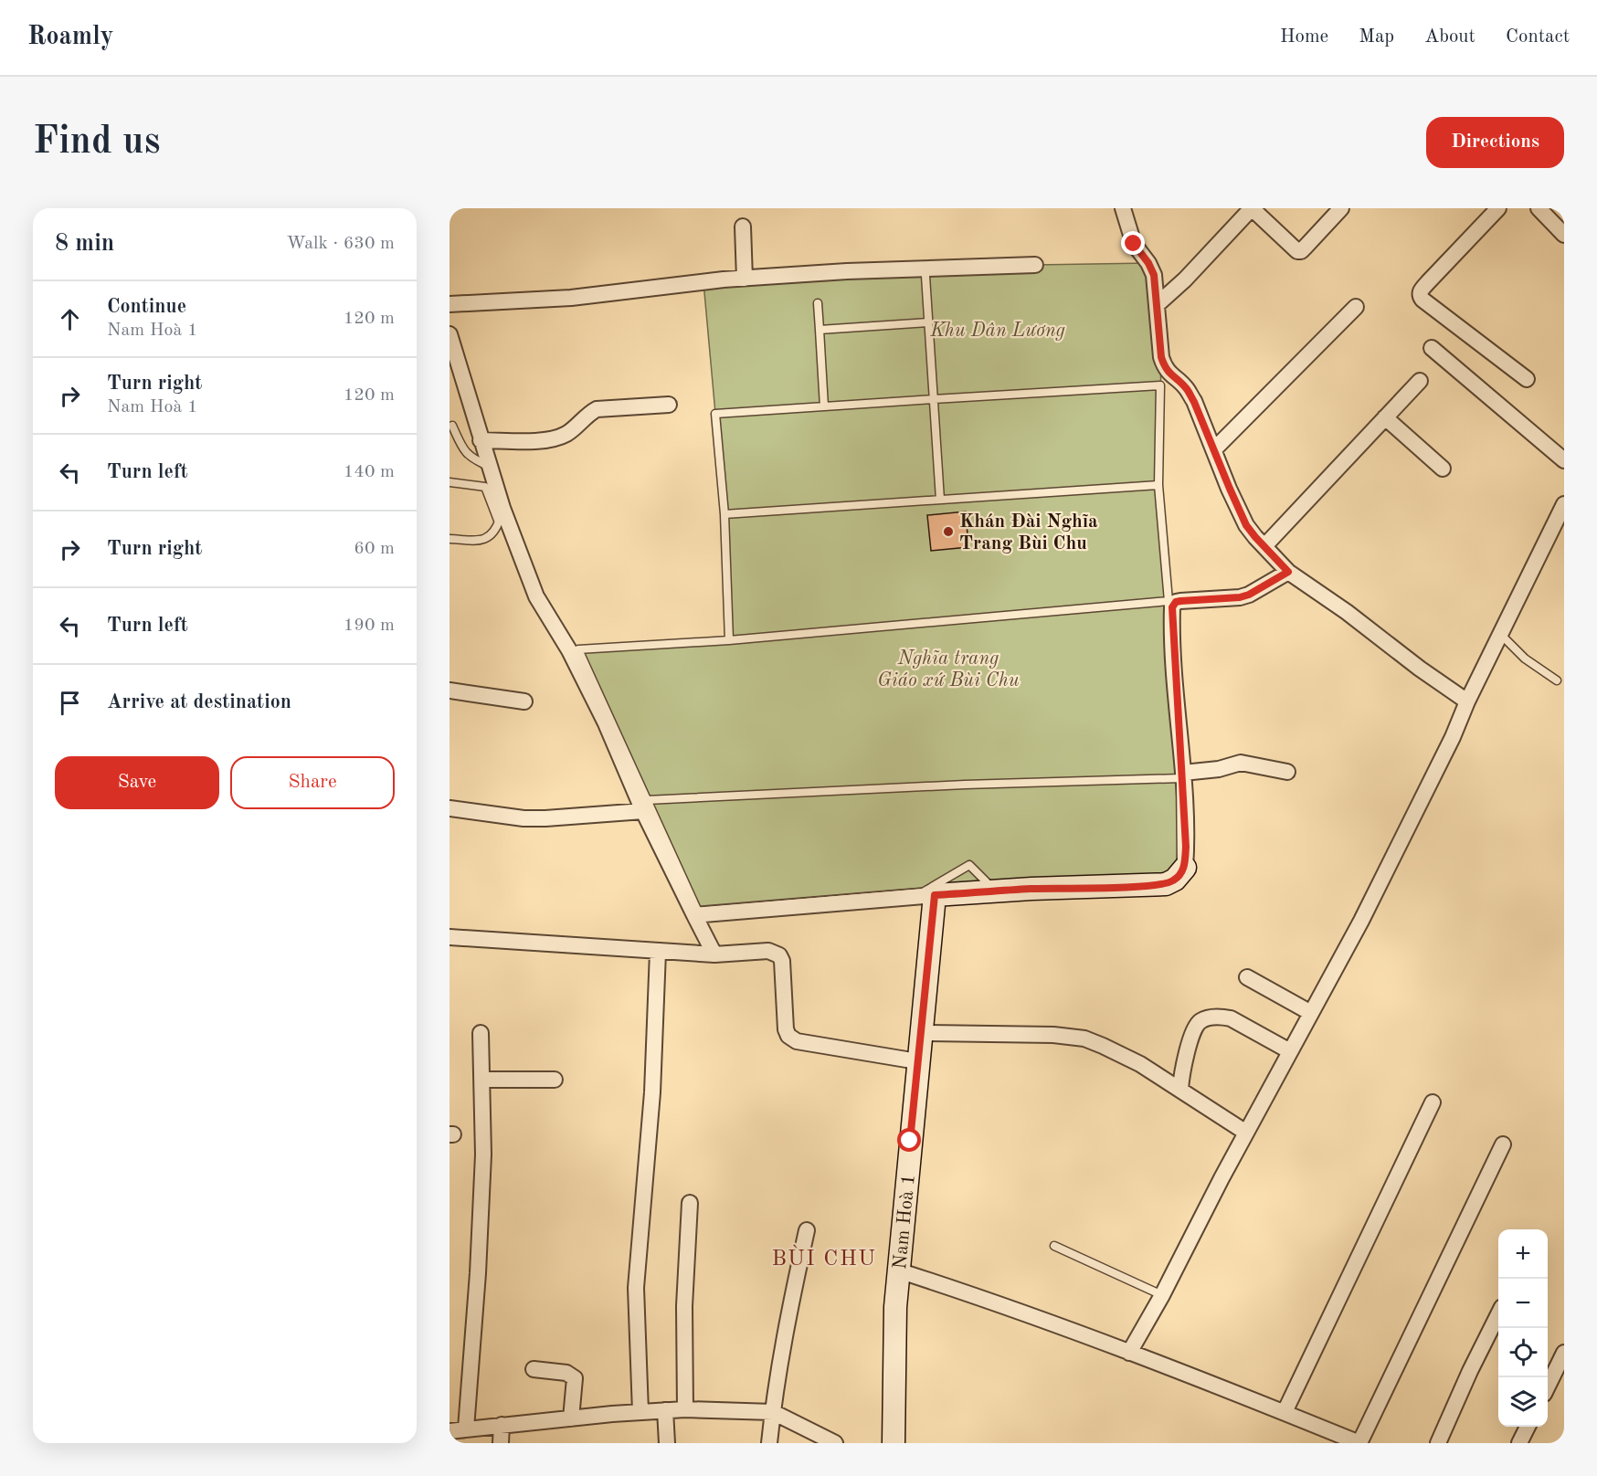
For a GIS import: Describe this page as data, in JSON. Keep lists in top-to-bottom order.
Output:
{
  "streets": {
    "street": ["Nam Hoà 1"]
  },
  "districts": ["BÙI CHU"],
  "parks": ["Khu Dân Lương", "Nghĩa trang Giáo xứ Bùi Chu"],
  "places": ["Khán Đài Nghĩa Trang Bùi Chu"],
  "page": {
    "header": "Roamly",
    "nav": [
      "Home",
      "Map",
      "About",
      "Contact"
    ],
    "buttons": [
      "Directions",
      ["Save", "Share"]
    ],
    "title": "Find us",
    "heading": ["8 min", "Walk · 630 m"],
    "list": [
      ["Continue", "Nam Hoà 1", "120 m"],
      ["Turn right", "Nam Hoà 1", "120 m"],
      ["Turn left", "140 m"],
      ["Turn right", "60 m"],
      ["Turn left", "190 m"],
      "Arrive at destination"
    ],
    "map_buttons": ["+", "−"]
  }
}
